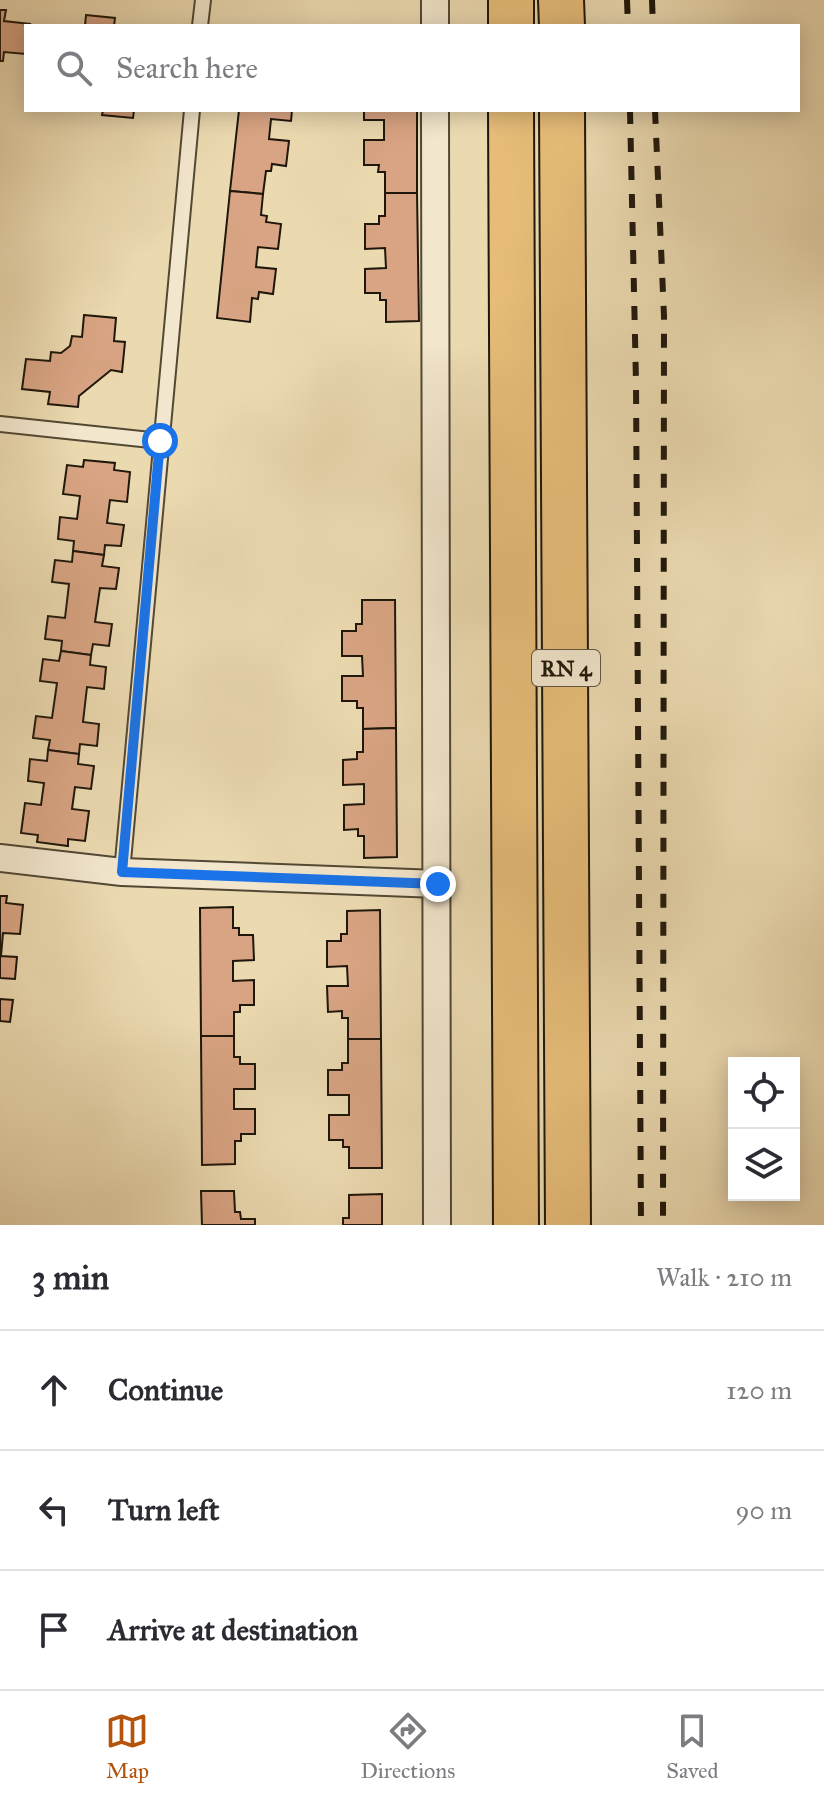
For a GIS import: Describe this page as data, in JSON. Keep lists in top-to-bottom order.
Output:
{
  "streets": {
    "highway": ["RN 4"]
  },
  "page": {
    "search": "Search here",
    "heading": ["3 min", "Walk · 210 m"],
    "list": [
      ["Continue", "120 m"],
      ["Turn left", "90 m"],
      "Arrive at destination"
    ],
    "nav": ["Map", "Directions", "Saved"]
  }
}
